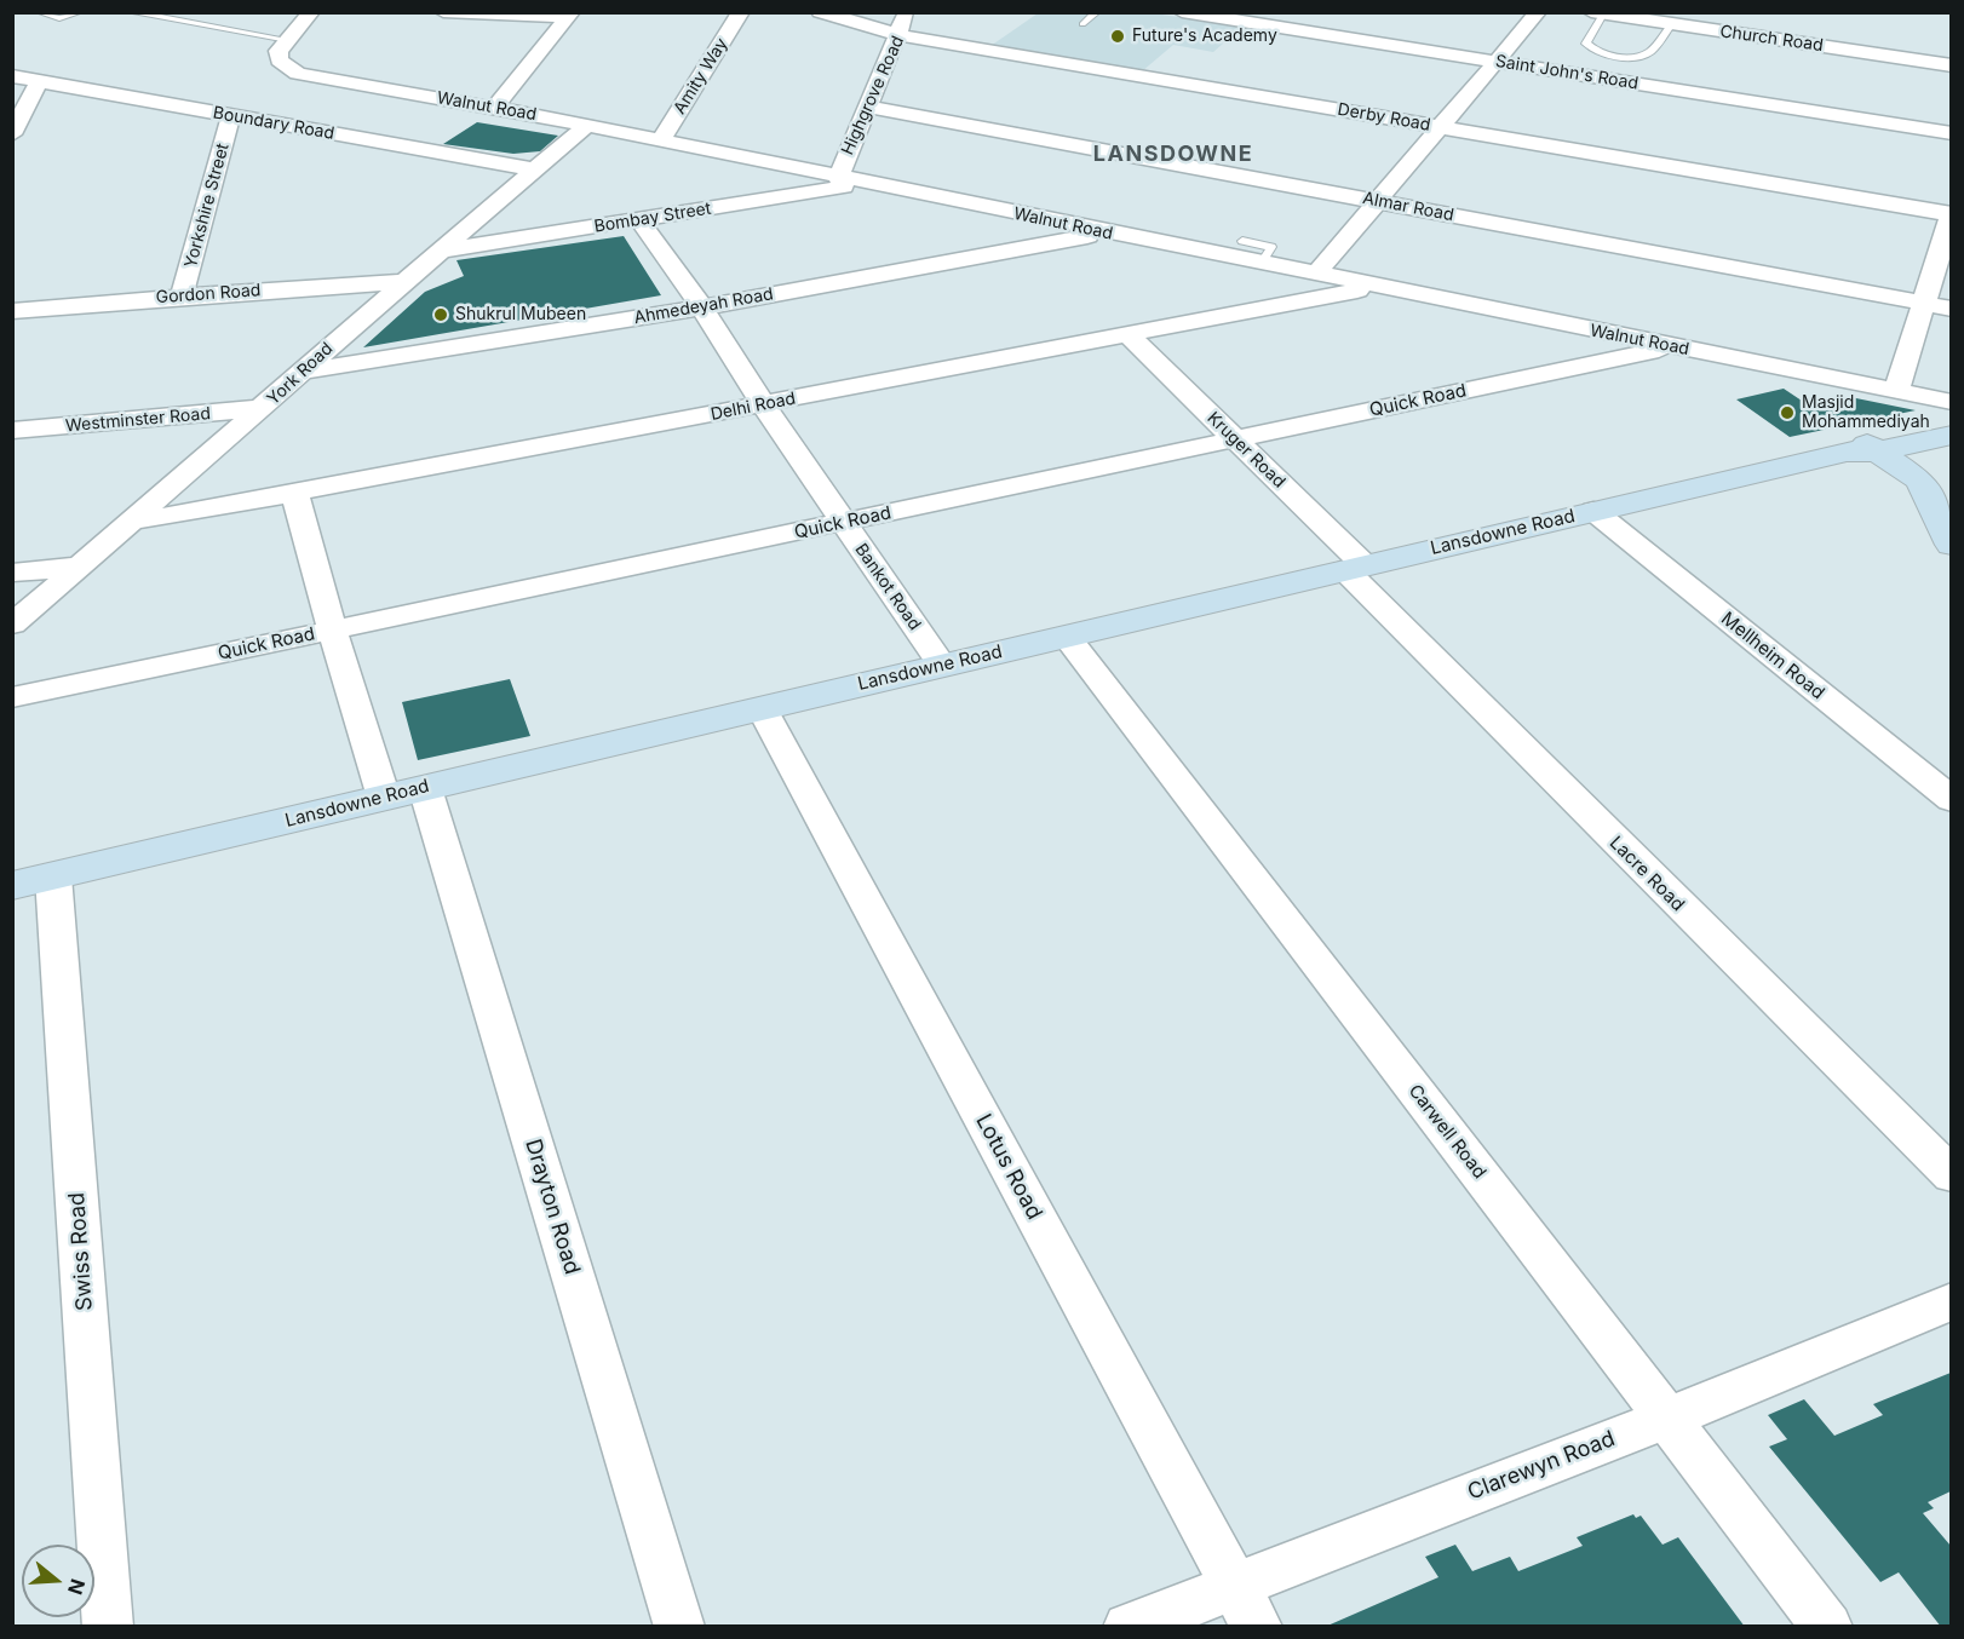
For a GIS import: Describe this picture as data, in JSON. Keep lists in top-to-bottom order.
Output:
{
  "streets": {
    "street": [
      "Church Road",
      "Saint John's Road",
      "Amity Way",
      "Highgrove Road",
      "Walnut Road",
      "Derby Road",
      "Boundary Road",
      "Yorkshire Street",
      "Almar Road",
      "Bombay Street",
      "Gordon Road",
      "Ahmedeyah Road",
      "York Road",
      "Quick Road",
      "Delhi Road",
      "Westminster Road",
      "Kruger Road",
      "Lansdowne Road",
      "Bankot Road",
      "Mellheim Road",
      "Lacre Road",
      "Carwell Road",
      "Lotus Road",
      "Drayton Road",
      "Swiss Road",
      "Clarewyn Road"
    ]
  },
  "crossings": [
    ["Amity Way", "Walnut Road"],
    ["Highgrove Road", "Walnut Road"],
    ["Highgrove Road", "Derby Road"],
    ["Highgrove Road", "Almar Road"],
    ["Walnut Road", "Bombay Street"],
    ["Walnut Road", "Ahmedeyah Road"],
    ["Walnut Road", "York Road"],
    ["Walnut Road", "Quick Road"],
    ["Walnut Road", "Delhi Road"],
    ["Walnut Road", "Lansdowne Road"],
    ["Boundary Road", "Yorkshire Street"],
    ["Boundary Road", "York Road"],
    ["Yorkshire Street", "Gordon Road"],
    ["Bombay Street", "York Road"],
    ["Bombay Street", "Bankot Road"],
    ["Gordon Road", "York Road"],
    ["Ahmedeyah Road", "York Road"],
    ["Ahmedeyah Road", "Bankot Road"],
    ["York Road", "Delhi Road"],
    ["York Road", "Westminster Road"],
    ["Quick Road", "Kruger Road"],
    ["Quick Road", "Bankot Road"],
    ["Delhi Road", "Kruger Road"],
    ["Delhi Road", "Bankot Road"],
    ["Kruger Road", "Lansdowne Road"],
    ["Kruger Road", "Lacre Road"],
    ["Lansdowne Road", "Bankot Road"],
    ["Lansdowne Road", "Mellheim Road"],
    ["Lansdowne Road", "Lacre Road"],
    ["Lansdowne Road", "Carwell Road"],
    ["Lansdowne Road", "Lotus Road"],
    ["Lansdowne Road", "Drayton Road"],
    ["Lansdowne Road", "Swiss Road"],
    ["Carwell Road", "Clarewyn Road"],
    ["Lotus Road", "Clarewyn Road"]
  ],
  "districts": ["LANSDOWNE"],
  "places": ["Future's Academy", "Shukrul Mubeen", "Masjid Mohammediyah"],
  "north": "right"
}
